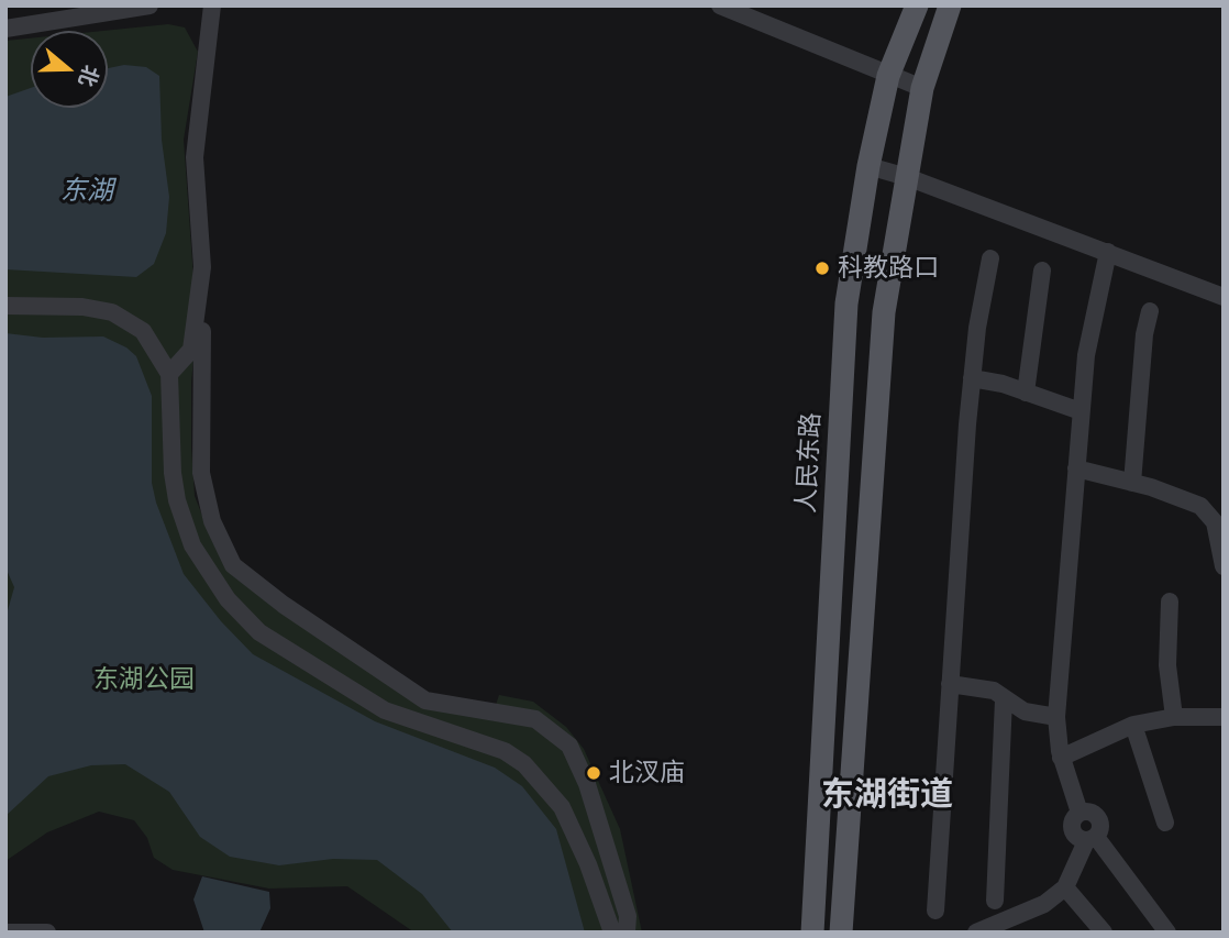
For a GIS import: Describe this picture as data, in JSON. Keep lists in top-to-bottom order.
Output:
{
  "streets": {
    "main road": ["人民东路"]
  },
  "districts": ["东湖街道"],
  "water": ["东湖"],
  "parks": ["东湖公园"],
  "places": ["科教路口", "北汊庙"],
  "north": "right"
}
